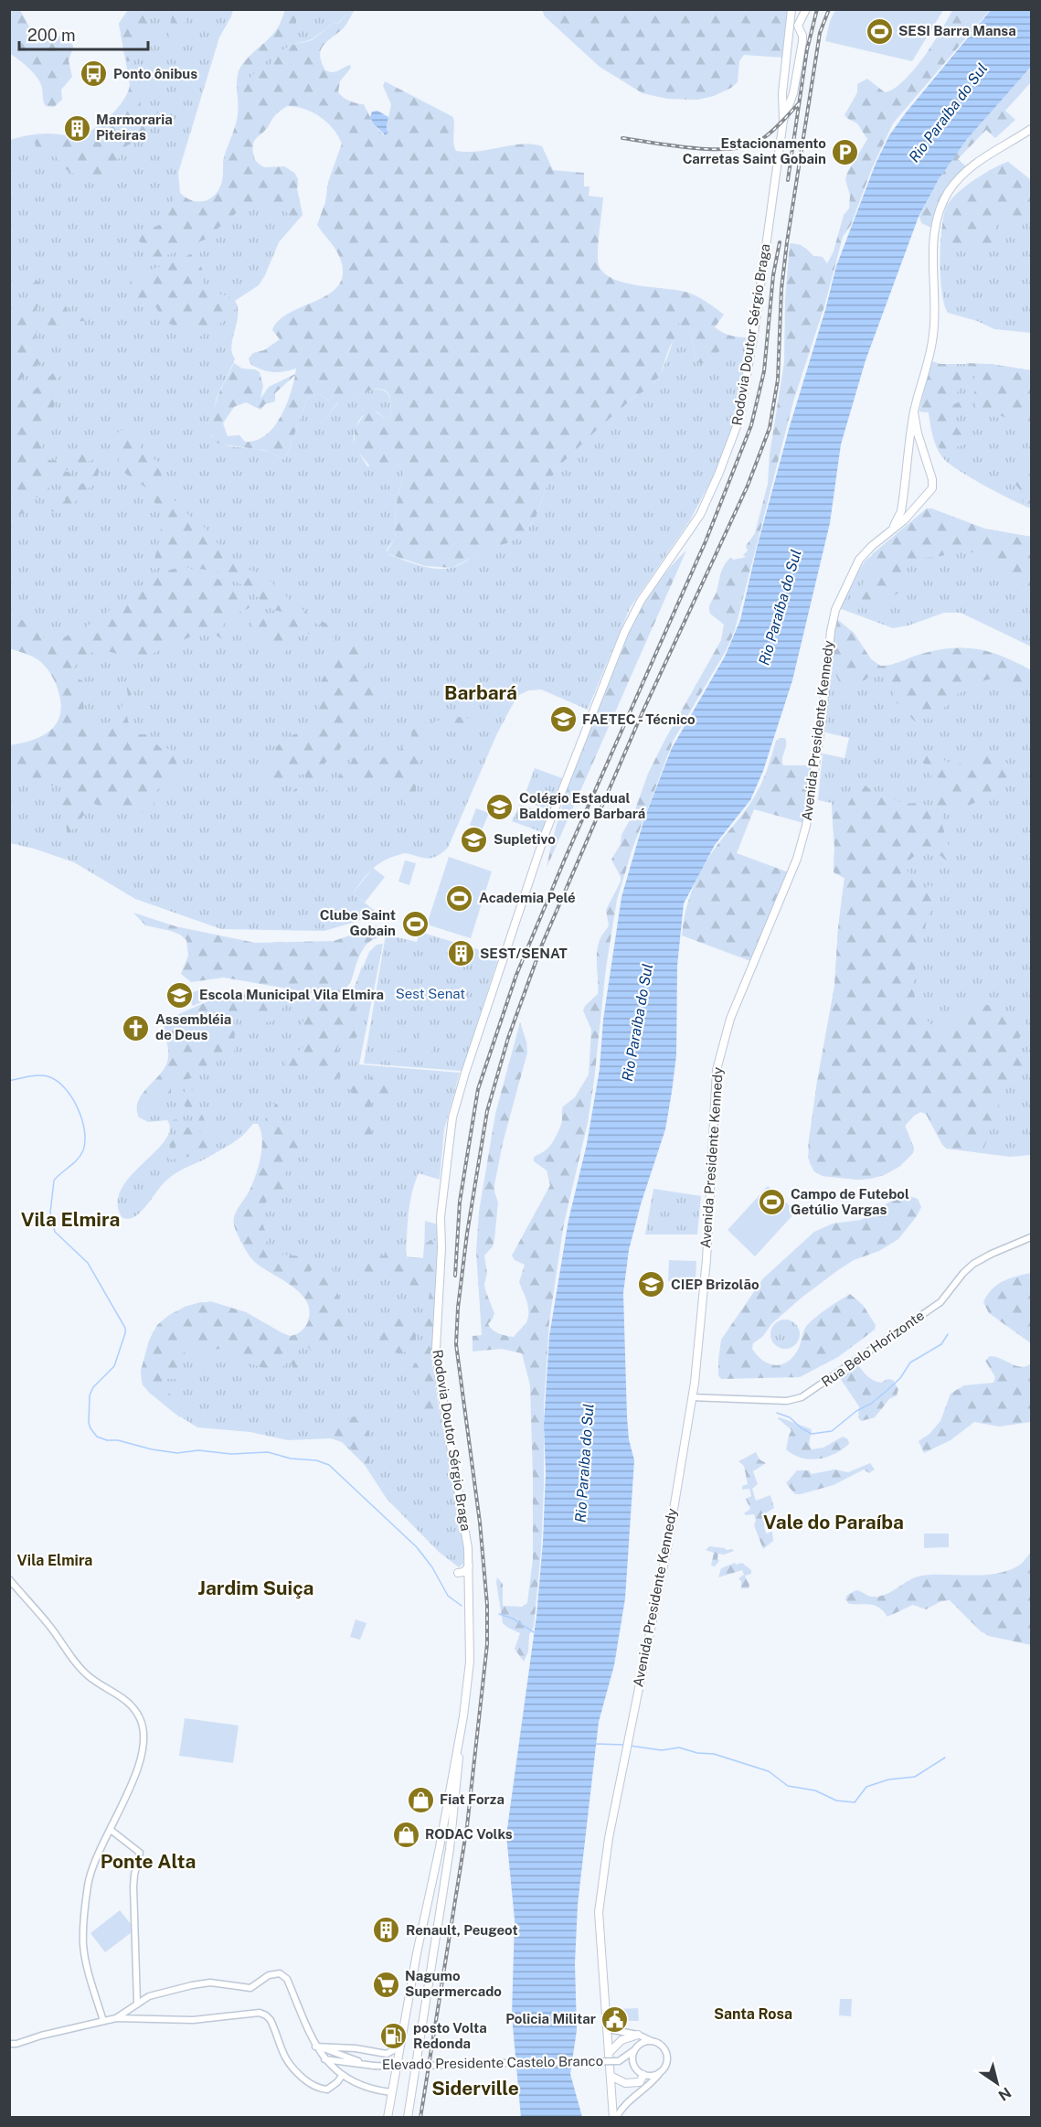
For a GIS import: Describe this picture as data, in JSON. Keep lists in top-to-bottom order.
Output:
{
  "streets": {
    "main road": ["Rodovia Doutor Sérgio Braga", "Avenida Presidente Kennedy"],
    "street": ["Rua Belo Horizonte", "Elevado Presidente Castelo Branco"]
  },
  "crossings": [
    ["Avenida Presidente Kennedy", "Rua Belo Horizonte"]
  ],
  "districts": [
    "Barbará",
    "Vila Elmira",
    "Vale do Paraíba",
    "Vila Elmira",
    "Jardim Suiça",
    "Ponte Alta",
    "Santa Rosa",
    "Siderville"
  ],
  "water": ["Rio Paraíba do Sul"],
  "parks": ["Sest Senat"],
  "places": {
    "sports": [
      "SESI Barra Mansa",
      "Academia Pelé",
      "Clube Saint Gobain",
      "Campo de Futebol Getúlio Vargas"
    ],
    "bus stop": ["Ponto ônibus"],
    "building": ["Marmoraria Piteiras", "SEST/SENAT", "Renault, Peugeot"],
    "parking": ["Estacionamento Carretas Saint Gobain"],
    "school or university": [
      "FAETEC - Técnico",
      "Colégio Estadual Baldomero Barbará",
      "Supletivo",
      "Escola Municipal Vila Elmira",
      "CIEP Brizolão"
    ],
    "church": ["Assembléia de Deus"],
    "shop": ["Fiat Forza", "RODAC Volks"],
    "supermarket": ["Nagumo Supermercado"],
    "public building": ["Policia Militar"],
    "fuel station": ["posto Volta Redonda"]
  },
  "scale_bar": "200 m",
  "north": "bottom right"
}
